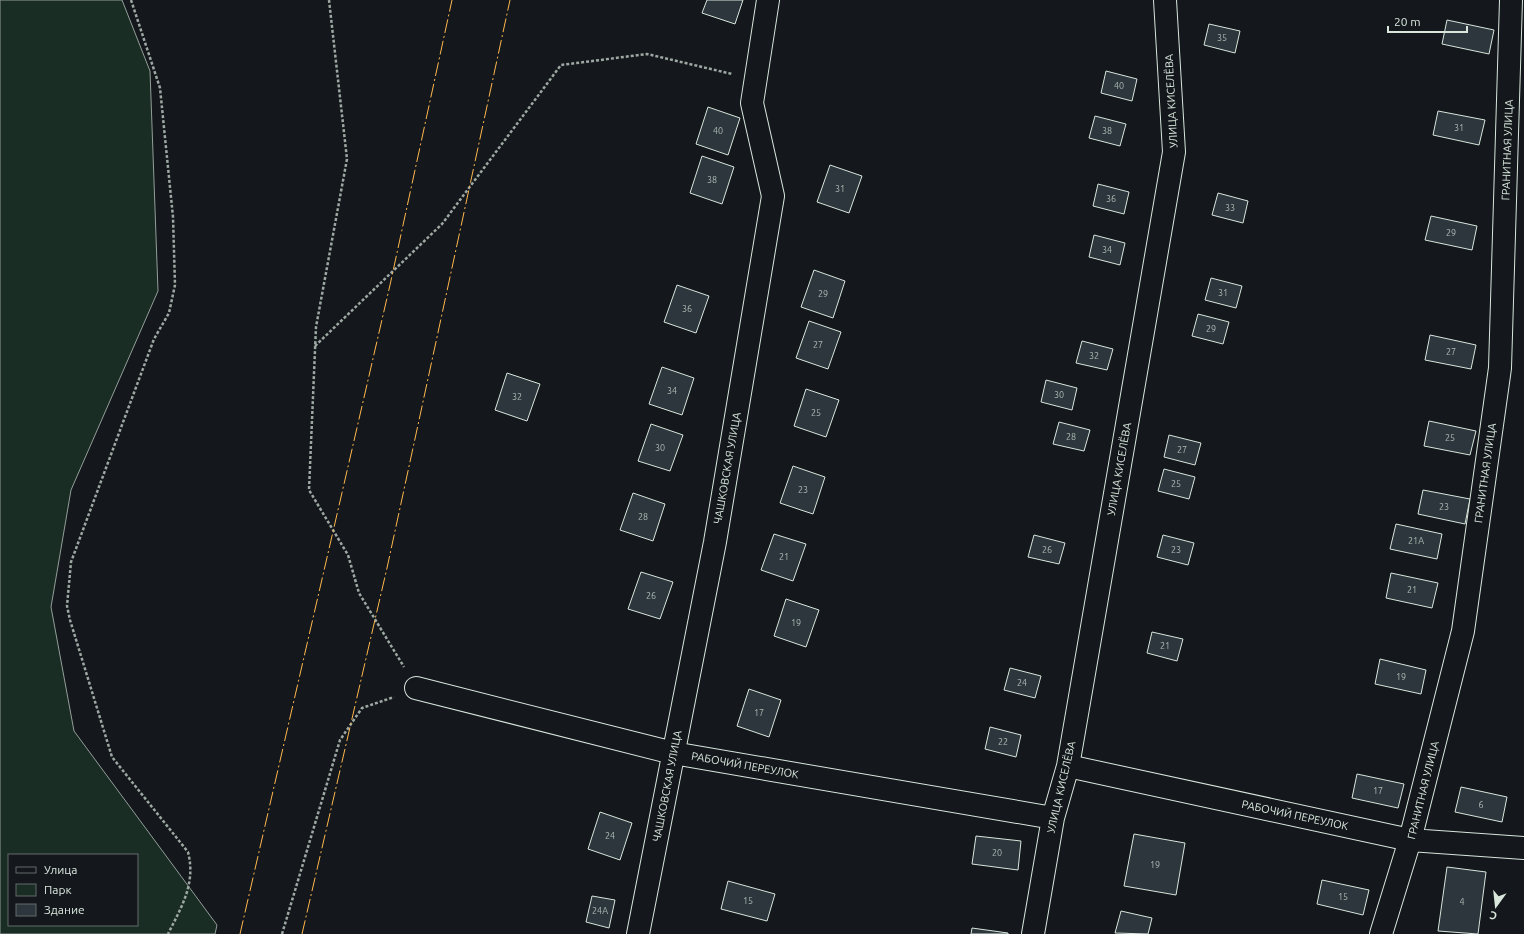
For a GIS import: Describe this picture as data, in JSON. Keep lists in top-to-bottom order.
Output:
{
  "streets": {
    "street": [
      "УЛИЦА КИСЕЛЁВА",
      "ГРАНИТНАЯ УЛИЦА",
      "ЧАШКОВСКАЯ УЛИЦА",
      "РАБОЧИЙ ПЕРЕУЛОК"
    ]
  },
  "crossings": [
    ["УЛИЦА КИСЕЛЁВА", "РАБОЧИЙ ПЕРЕУЛОК"],
    ["ГРАНИТНАЯ УЛИЦА", "РАБОЧИЙ ПЕРЕУЛОК"],
    ["ЧАШКОВСКАЯ УЛИЦА", "РАБОЧИЙ ПЕРЕУЛОК"]
  ],
  "house_numbers": [
    "35",
    "40",
    "31",
    "40",
    "38",
    "38",
    "31",
    "36",
    "33",
    "29",
    "34",
    "31",
    "29",
    "36",
    "29",
    "27",
    "27",
    "32",
    "34",
    "30",
    "32",
    "25",
    "28",
    "25",
    "30",
    "27",
    "25",
    "23",
    "23",
    "28",
    "21А",
    "26",
    "23",
    "21",
    "21",
    "26",
    "19",
    "21",
    "19",
    "24",
    "17",
    "22",
    "17",
    "6",
    "24",
    "20",
    "19",
    "15",
    "15",
    "4",
    "24А"
  ],
  "legend": ["Улица", "Парк", "Здание"],
  "scale_bar": "20 m",
  "north": "bottom"
}
